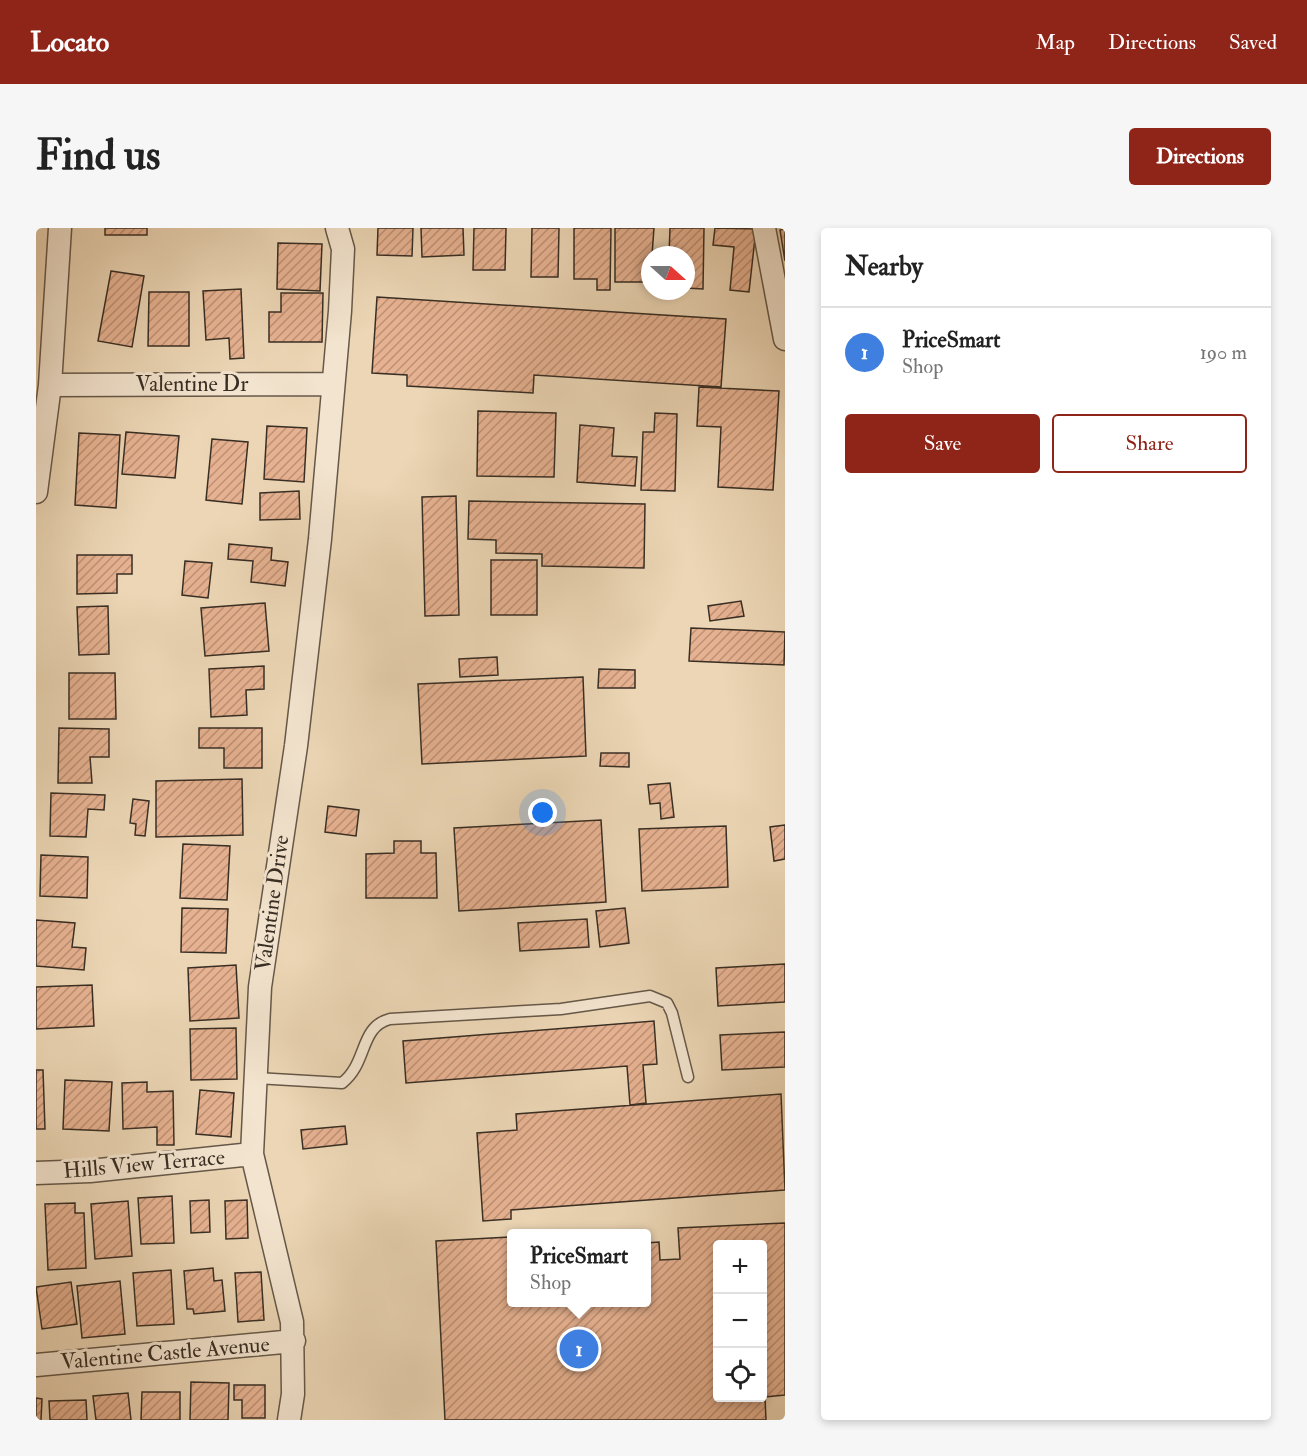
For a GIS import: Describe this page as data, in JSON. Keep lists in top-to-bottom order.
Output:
{
  "streets": {
    "street": [
      "Valentine Dr",
      "Valentine Drive",
      "Hills View Terrace",
      "Valentine Castle Avenue"
    ]
  },
  "crossings": [
    ["Valentine Dr", "Valentine Drive"],
    ["Valentine Drive", "Hills View Terrace"],
    ["Valentine Drive", "Valentine Castle Avenue"]
  ],
  "north": "right",
  "page": {
    "header": "Locato",
    "nav": ["Map", "Directions", "Saved"],
    "buttons": [
      "Directions",
      ["Save", "Share"]
    ],
    "title": "Find us",
    "heading": "Nearby",
    "list": [
      {
        "mark": "1",
        "name": "PriceSmart",
        "note": "Shop",
        "value": "190 m"
      }
    ],
    "popup": ["PriceSmart", "Shop"],
    "map_buttons": ["+", "−"],
    "pins": "1"
  }
}
